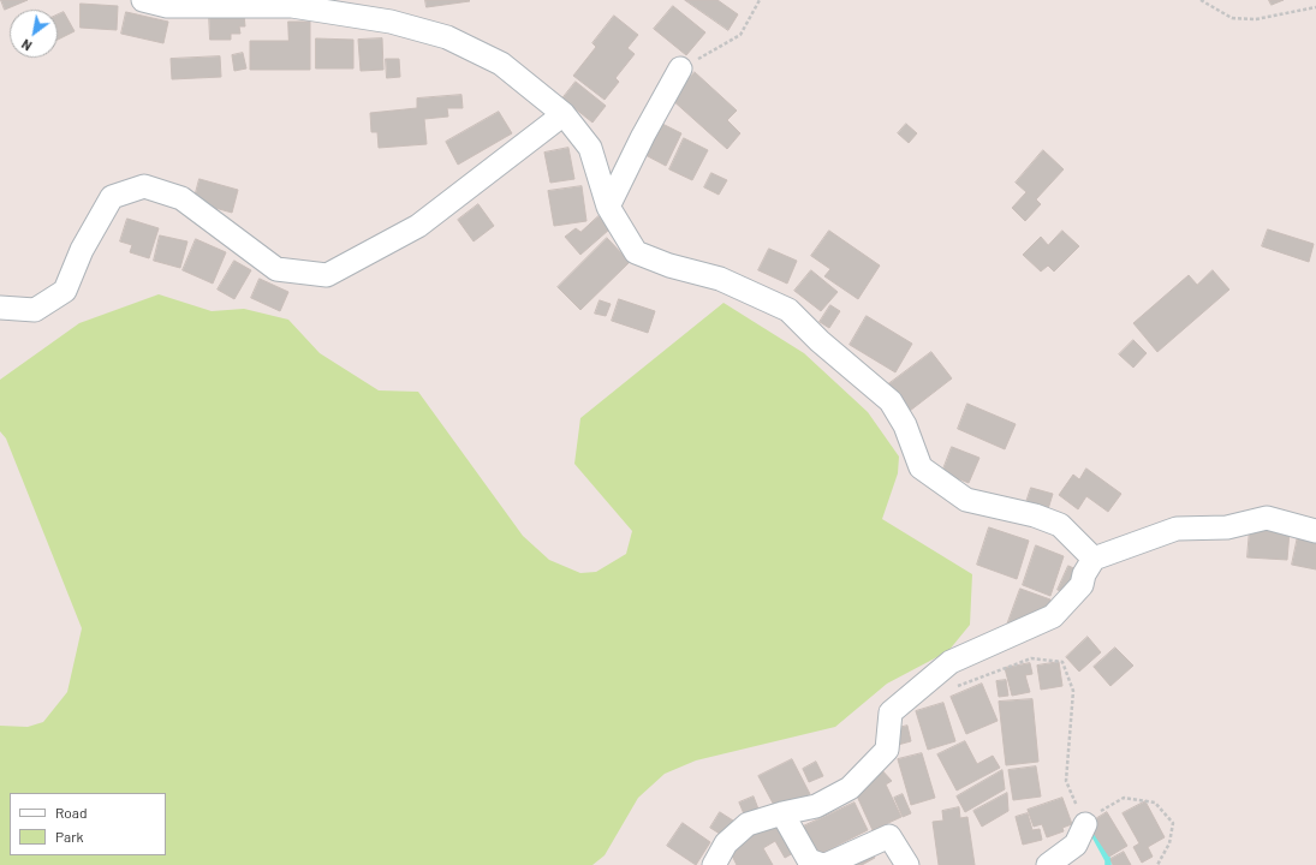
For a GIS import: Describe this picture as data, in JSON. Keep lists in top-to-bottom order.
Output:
{
  "legend": ["Road", "Park"],
  "north": "bottom left"
}
